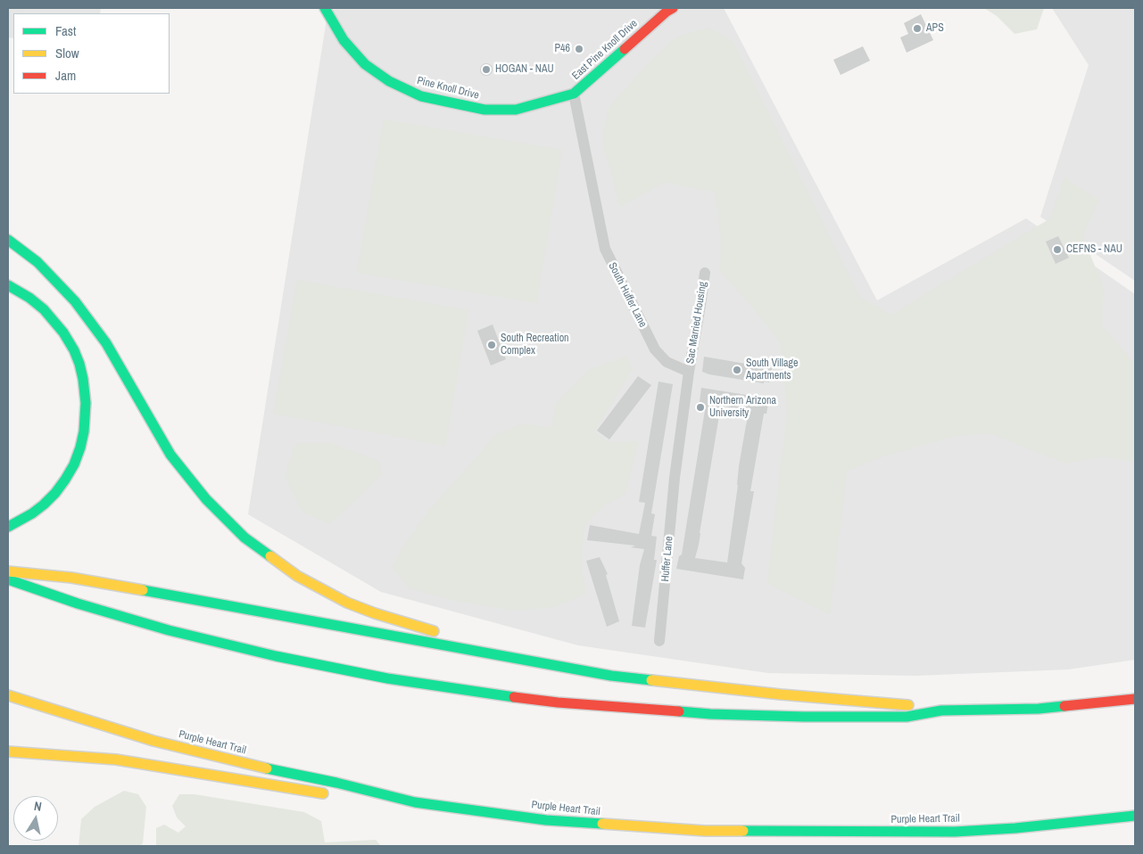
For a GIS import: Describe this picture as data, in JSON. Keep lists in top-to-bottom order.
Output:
{
  "streets": {
    "main road": ["East Pine Knoll Drive", "Pine Knoll Drive", "Purple Heart Trail"],
    "street": ["South Huffer Lane", "Sac Married Housing", "Huffer Lane"]
  },
  "crossings": [
    ["East Pine Knoll Drive", "Pine Knoll Drive"],
    ["East Pine Knoll Drive", "South Huffer Lane"],
    ["Pine Knoll Drive", "South Huffer Lane"],
    ["South Huffer Lane", "Sac Married Housing"],
    ["South Huffer Lane", "Huffer Lane"],
    ["Sac Married Housing", "Huffer Lane"]
  ],
  "places": [
    "APS",
    "P46",
    "HOGAN - NAU",
    "CEFNS - NAU",
    "South Recreation Complex",
    "South Village Apartments",
    "Northern Arizona University"
  ],
  "legend": ["Fast", "Slow", "Jam"],
  "north": "top"
}
